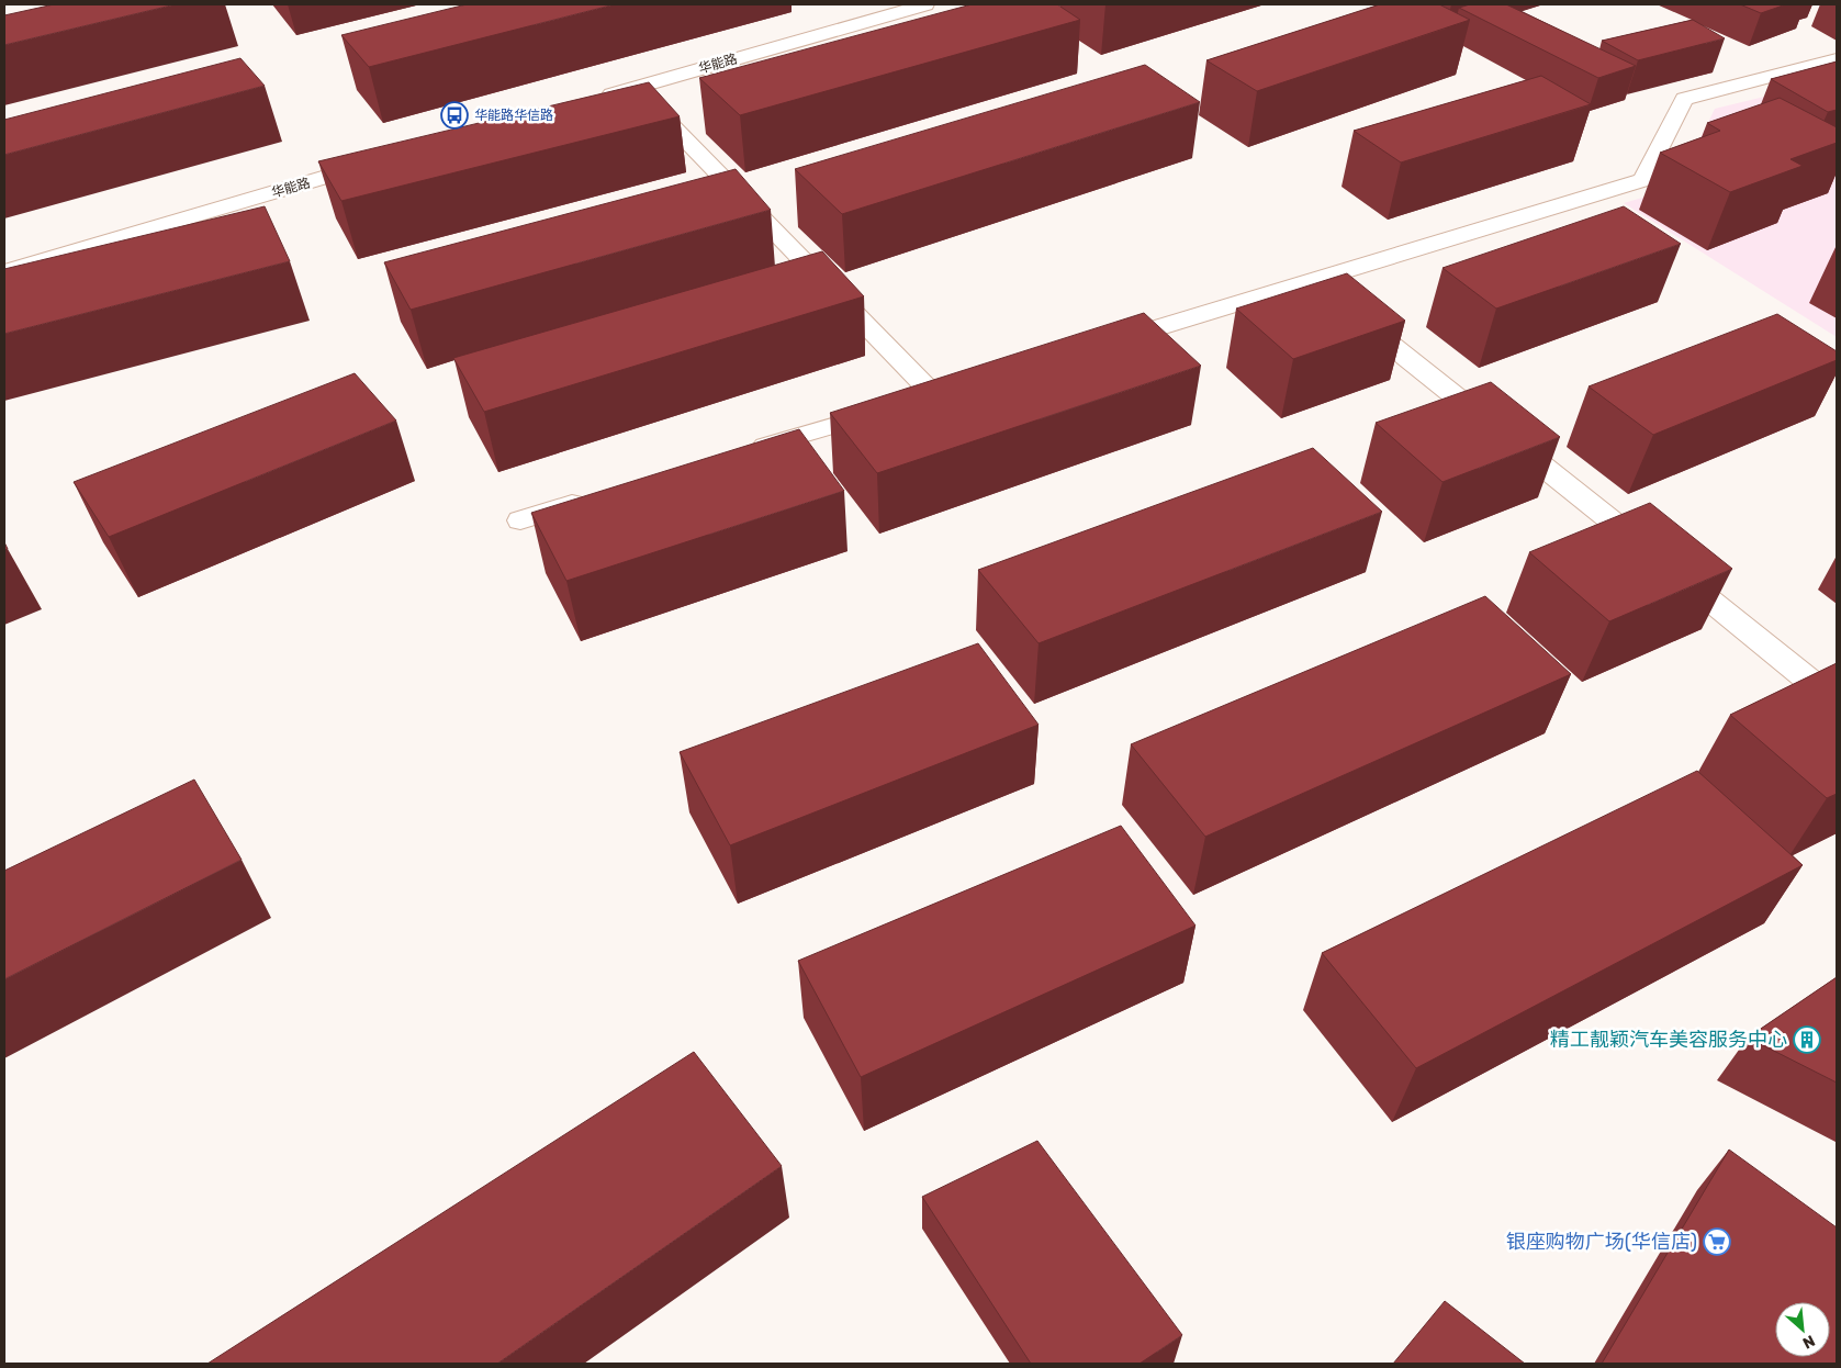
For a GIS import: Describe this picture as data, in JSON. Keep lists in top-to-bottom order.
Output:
{
  "streets": {
    "street": ["华能路"]
  },
  "places": {
    "bus stop": ["华能路华信路"],
    "building": ["精工靓颖汽车美容服务中心"],
    "supermarket": ["银座购物广场(华信店)"]
  },
  "north": "bottom right"
}
